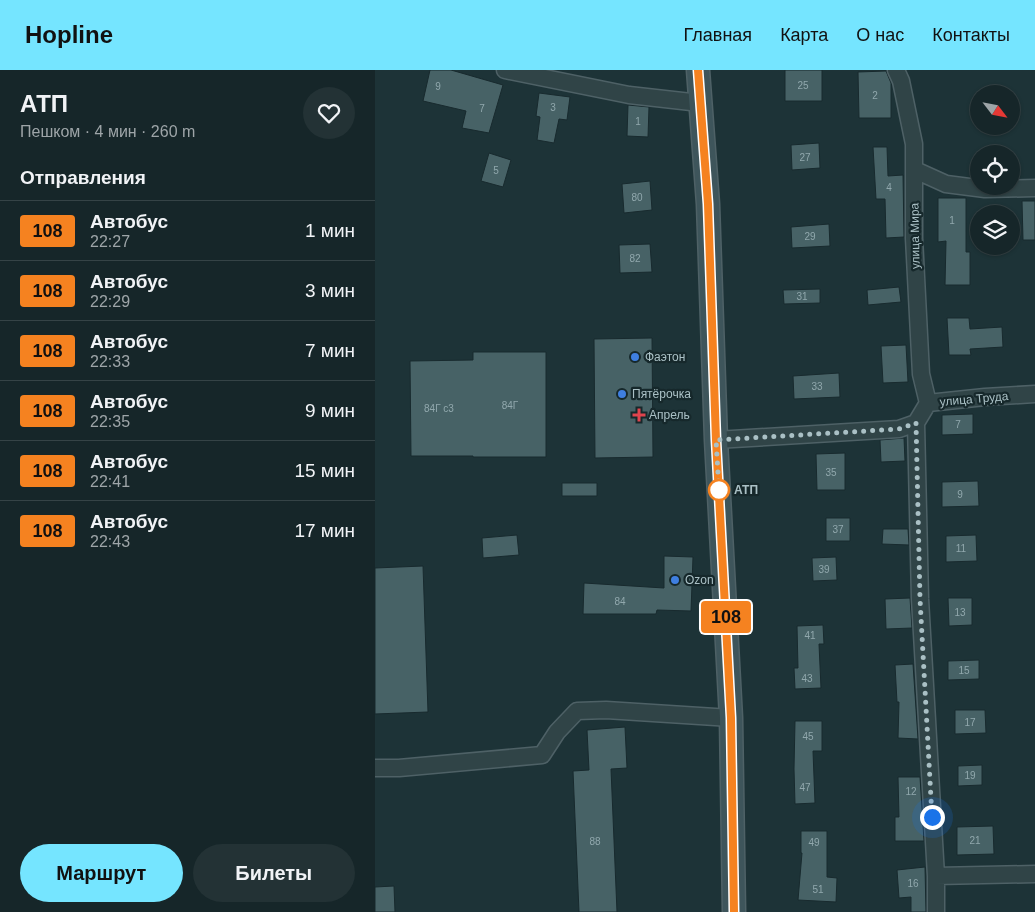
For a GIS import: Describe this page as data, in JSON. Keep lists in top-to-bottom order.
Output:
{
  "streets": {
    "street": ["улица Мира", "улица Труда"]
  },
  "crossings": [
    ["улица Мира", "улица Труда"]
  ],
  "places": {
    "other": [
      "Фаэтон",
      "Пятёрочка",
      "АТП",
      "Ozon"
    ],
    "health": ["Апрель"]
  },
  "lines": ["bus line 108"],
  "house_numbers": [
    "25",
    "9",
    "2",
    "3",
    "7",
    "1",
    "27",
    "5",
    "4",
    "80",
    "1",
    "29",
    "82",
    "31",
    "33",
    "84Г",
    "84Г с3",
    "7",
    "35",
    "9",
    "37",
    "11",
    "39",
    "84",
    "13",
    "41",
    "15",
    "43",
    "17",
    "45",
    "19",
    "47",
    "12",
    "21",
    "88",
    "49",
    "16",
    "51"
  ],
  "north": "bottom right",
  "page": {
    "header": "Hopline",
    "nav": [
      "Главная",
      "Карта",
      "О нас",
      "Контакты"
    ],
    "heading": [
      ["АТП", "Пешком · 4 мин · 260 m"],
      "Отправления"
    ],
    "on_map": "108",
    "list": [
      {
        "mark": "108",
        "name": "Автобус",
        "note": "22:27",
        "value": "1 мин"
      },
      {
        "mark": "108",
        "name": "Автобус",
        "note": "22:29",
        "value": "3 мин"
      },
      {
        "mark": "108",
        "name": "Автобус",
        "note": "22:33",
        "value": "7 мин"
      },
      {
        "mark": "108",
        "name": "Автобус",
        "note": "22:35",
        "value": "9 мин"
      },
      {
        "mark": "108",
        "name": "Автобус",
        "note": "22:41",
        "value": "15 мин"
      },
      {
        "mark": "108",
        "name": "Автобус",
        "note": "22:43",
        "value": "17 мин"
      }
    ],
    "buttons": ["Маршрут", "Билеты"]
  }
}
